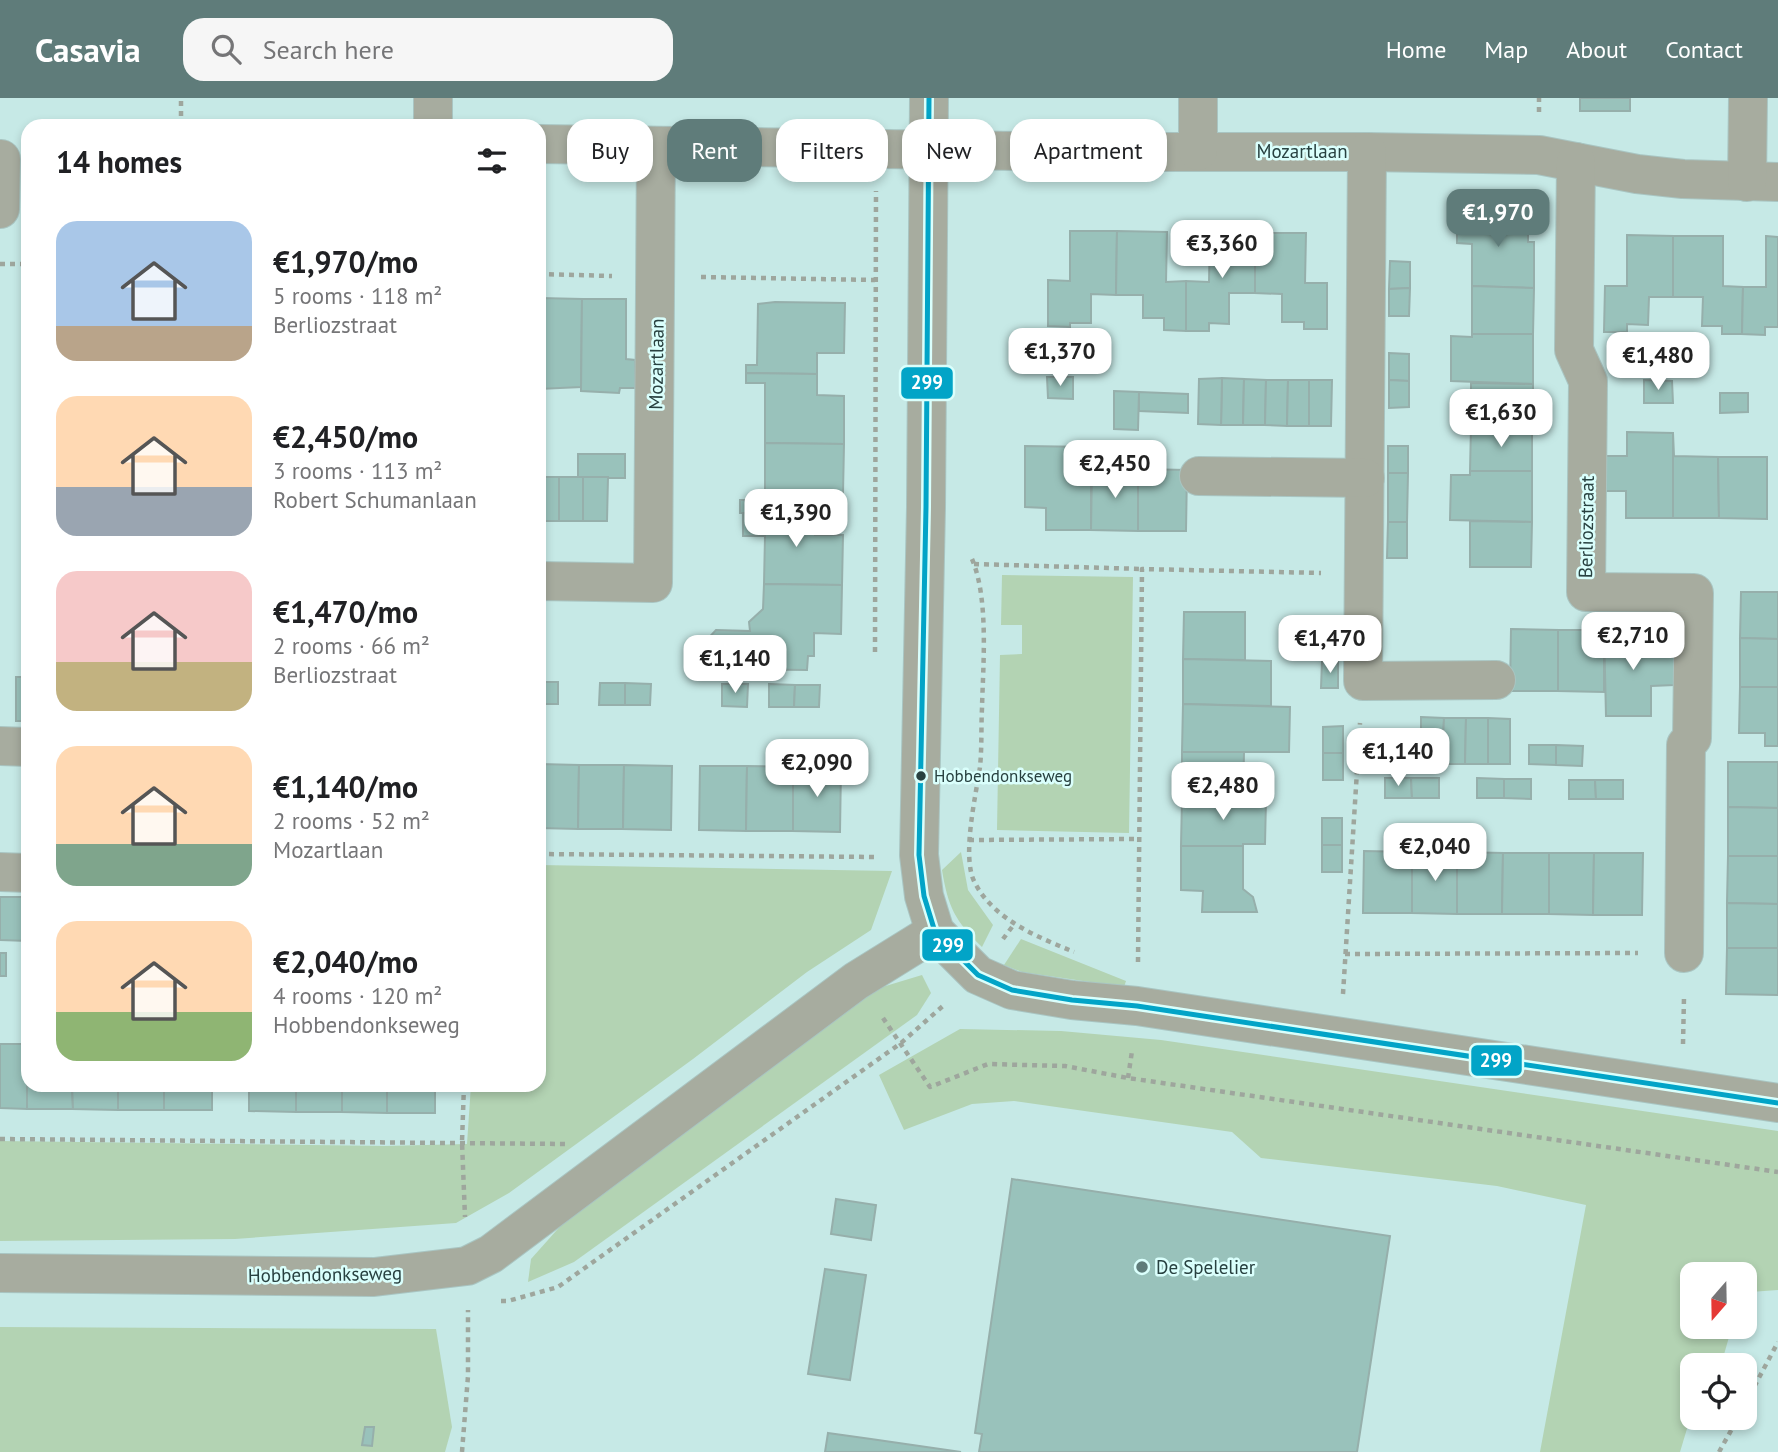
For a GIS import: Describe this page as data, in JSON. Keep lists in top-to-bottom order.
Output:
{
  "streets": {
    "street": ["Mozartlaan", "Berliozstraat", "Hobbendonkseweg"]
  },
  "crossings": [
    ["Mozartlaan", "Berliozstraat"]
  ],
  "places": ["Hobbendonkseweg", "De Spelelier"],
  "lines": ["transit line 299"],
  "north": "bottom",
  "page": {
    "header": "Casavia",
    "search": "Search here",
    "nav": [
      "Home",
      "Map",
      "About",
      "Contact"
    ],
    "chip": [
      "Buy",
      "Rent",
      "Filters",
      "New",
      "Apartment"
    ],
    "heading": "14 homes",
    "price": [
      "€1,970",
      "€3,360",
      "€1,370",
      "€1,480",
      "€1,630",
      "€2,450",
      "€1,390",
      "€2,710",
      "€1,470",
      "€1,140",
      "€1,140",
      "€2,090",
      "€2,480",
      "€2,040"
    ],
    "list": [
      {
        "name": "€1,970/mo",
        "note": "5 rooms · 118 m² · Berliozstraat"
      },
      {
        "name": "€2,450/mo",
        "note": "3 rooms · 113 m² · Robert Schumanlaan"
      },
      {
        "name": "€1,470/mo",
        "note": "2 rooms · 66 m² · Berliozstraat"
      },
      {
        "name": "€1,140/mo",
        "note": "2 rooms · 52 m² · Mozartlaan"
      },
      {
        "name": "€2,040/mo",
        "note": "4 rooms · 120 m² · Hobbendonkseweg"
      }
    ]
  }
}
